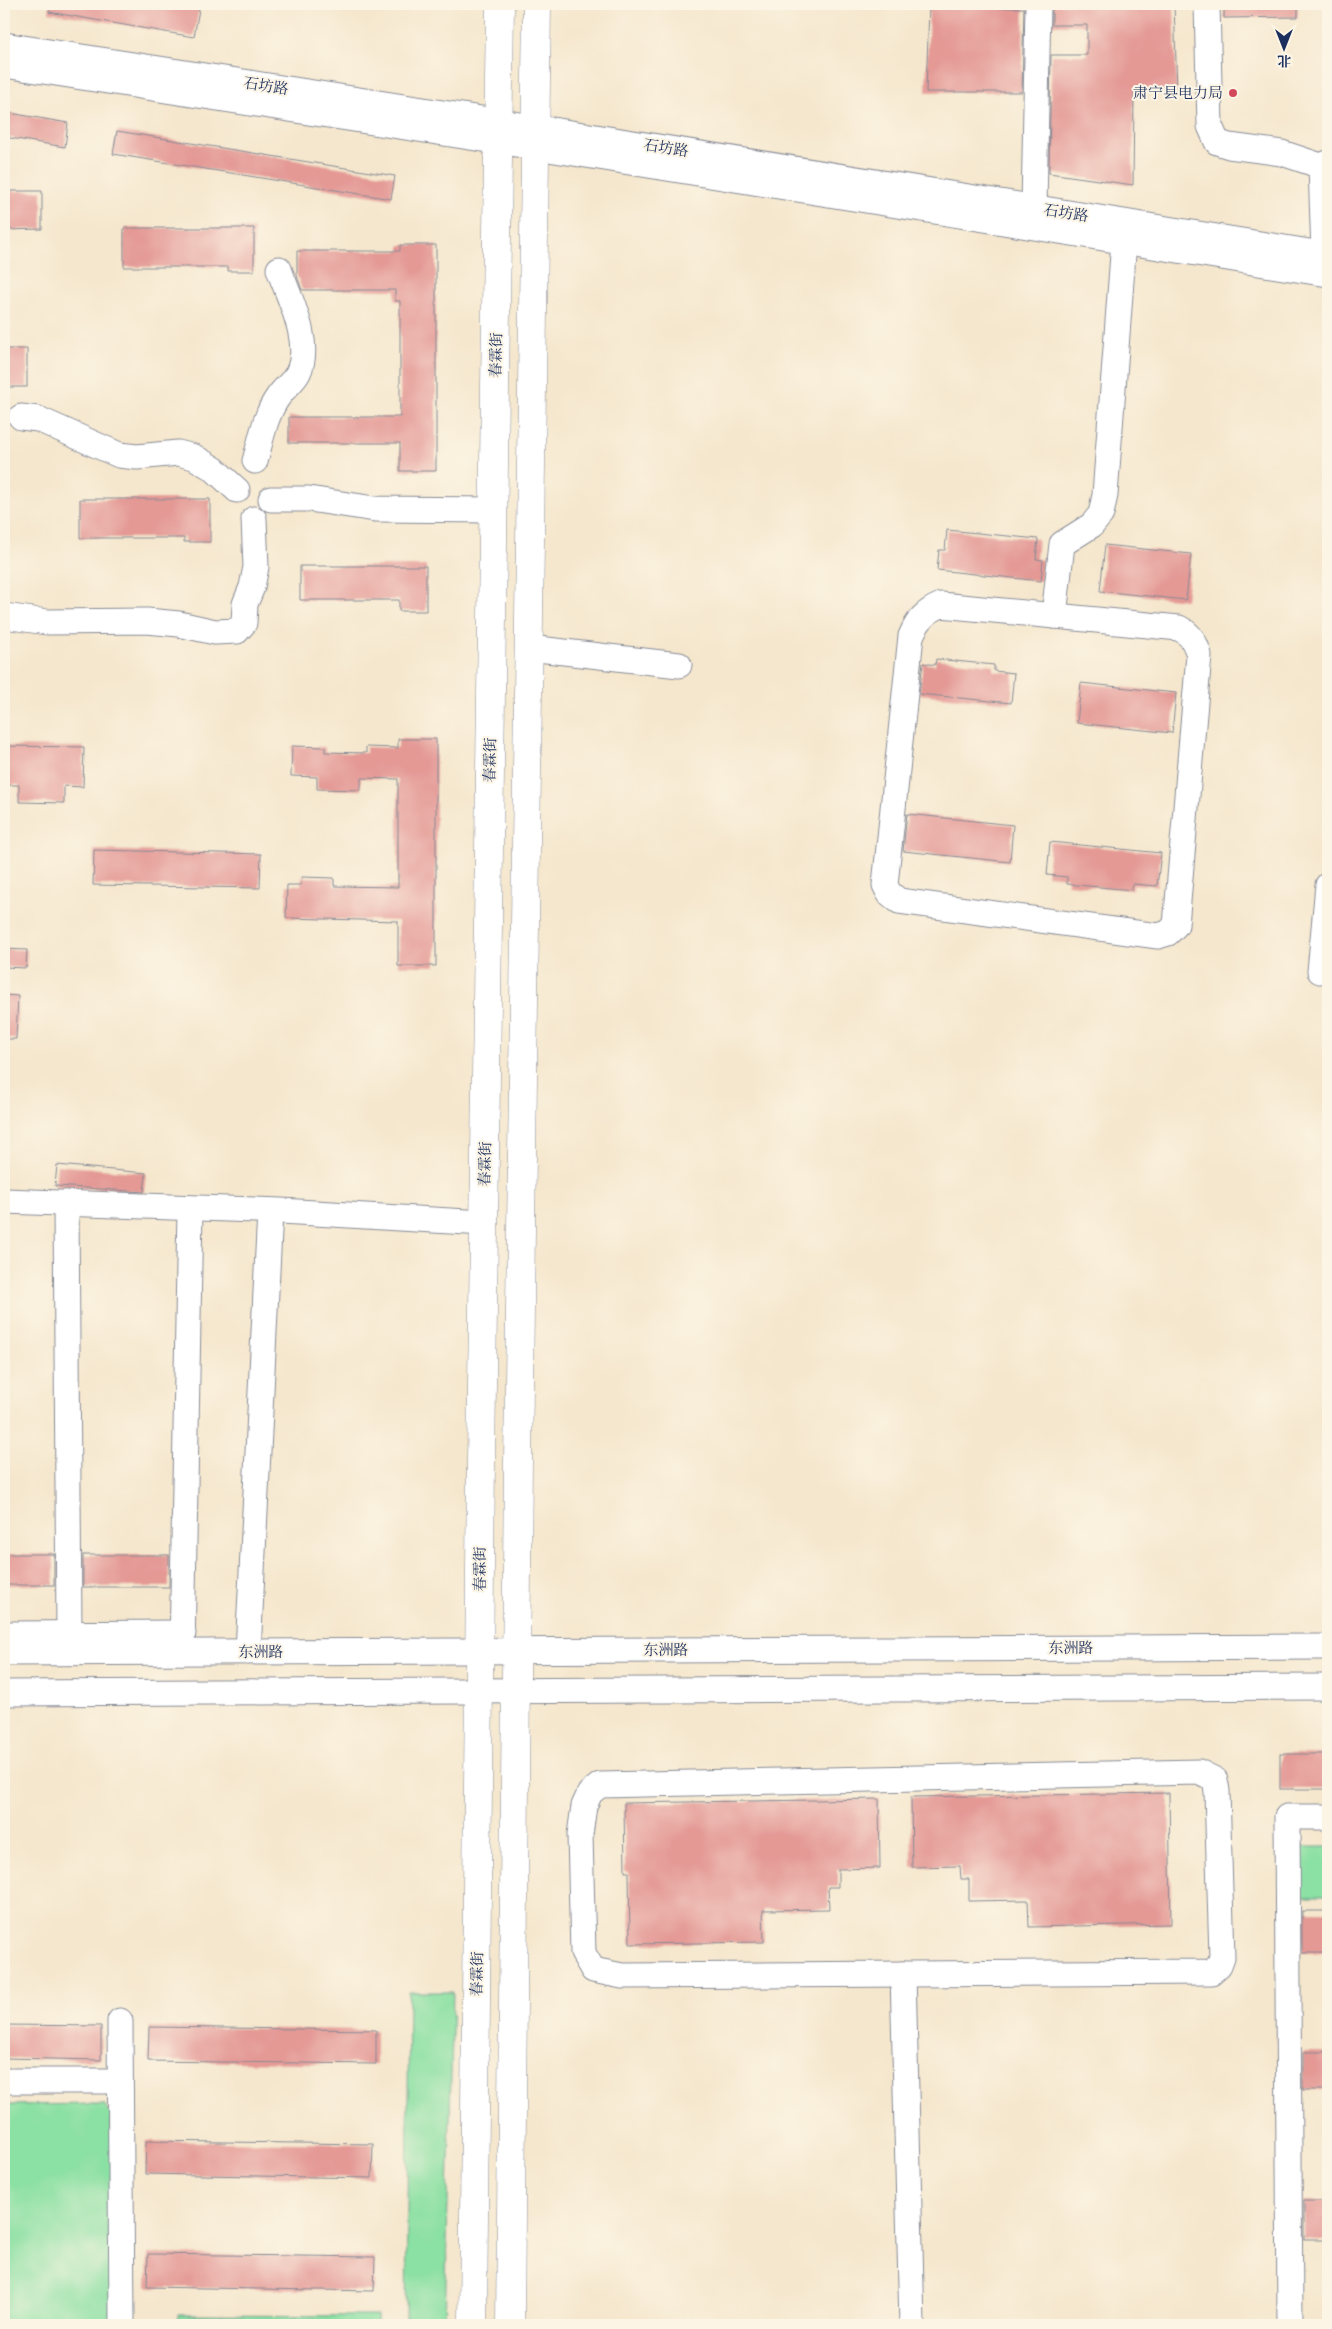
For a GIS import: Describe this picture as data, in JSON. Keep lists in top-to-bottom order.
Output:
{
  "streets": {
    "main road": ["春霖街"],
    "street": ["石坊路", "东洲路"]
  },
  "crossings": [
    ["石坊路", "春霖街"],
    ["春霖街", "东洲路"]
  ],
  "places": ["肃宁县电力局"],
  "north": "bottom"
}
